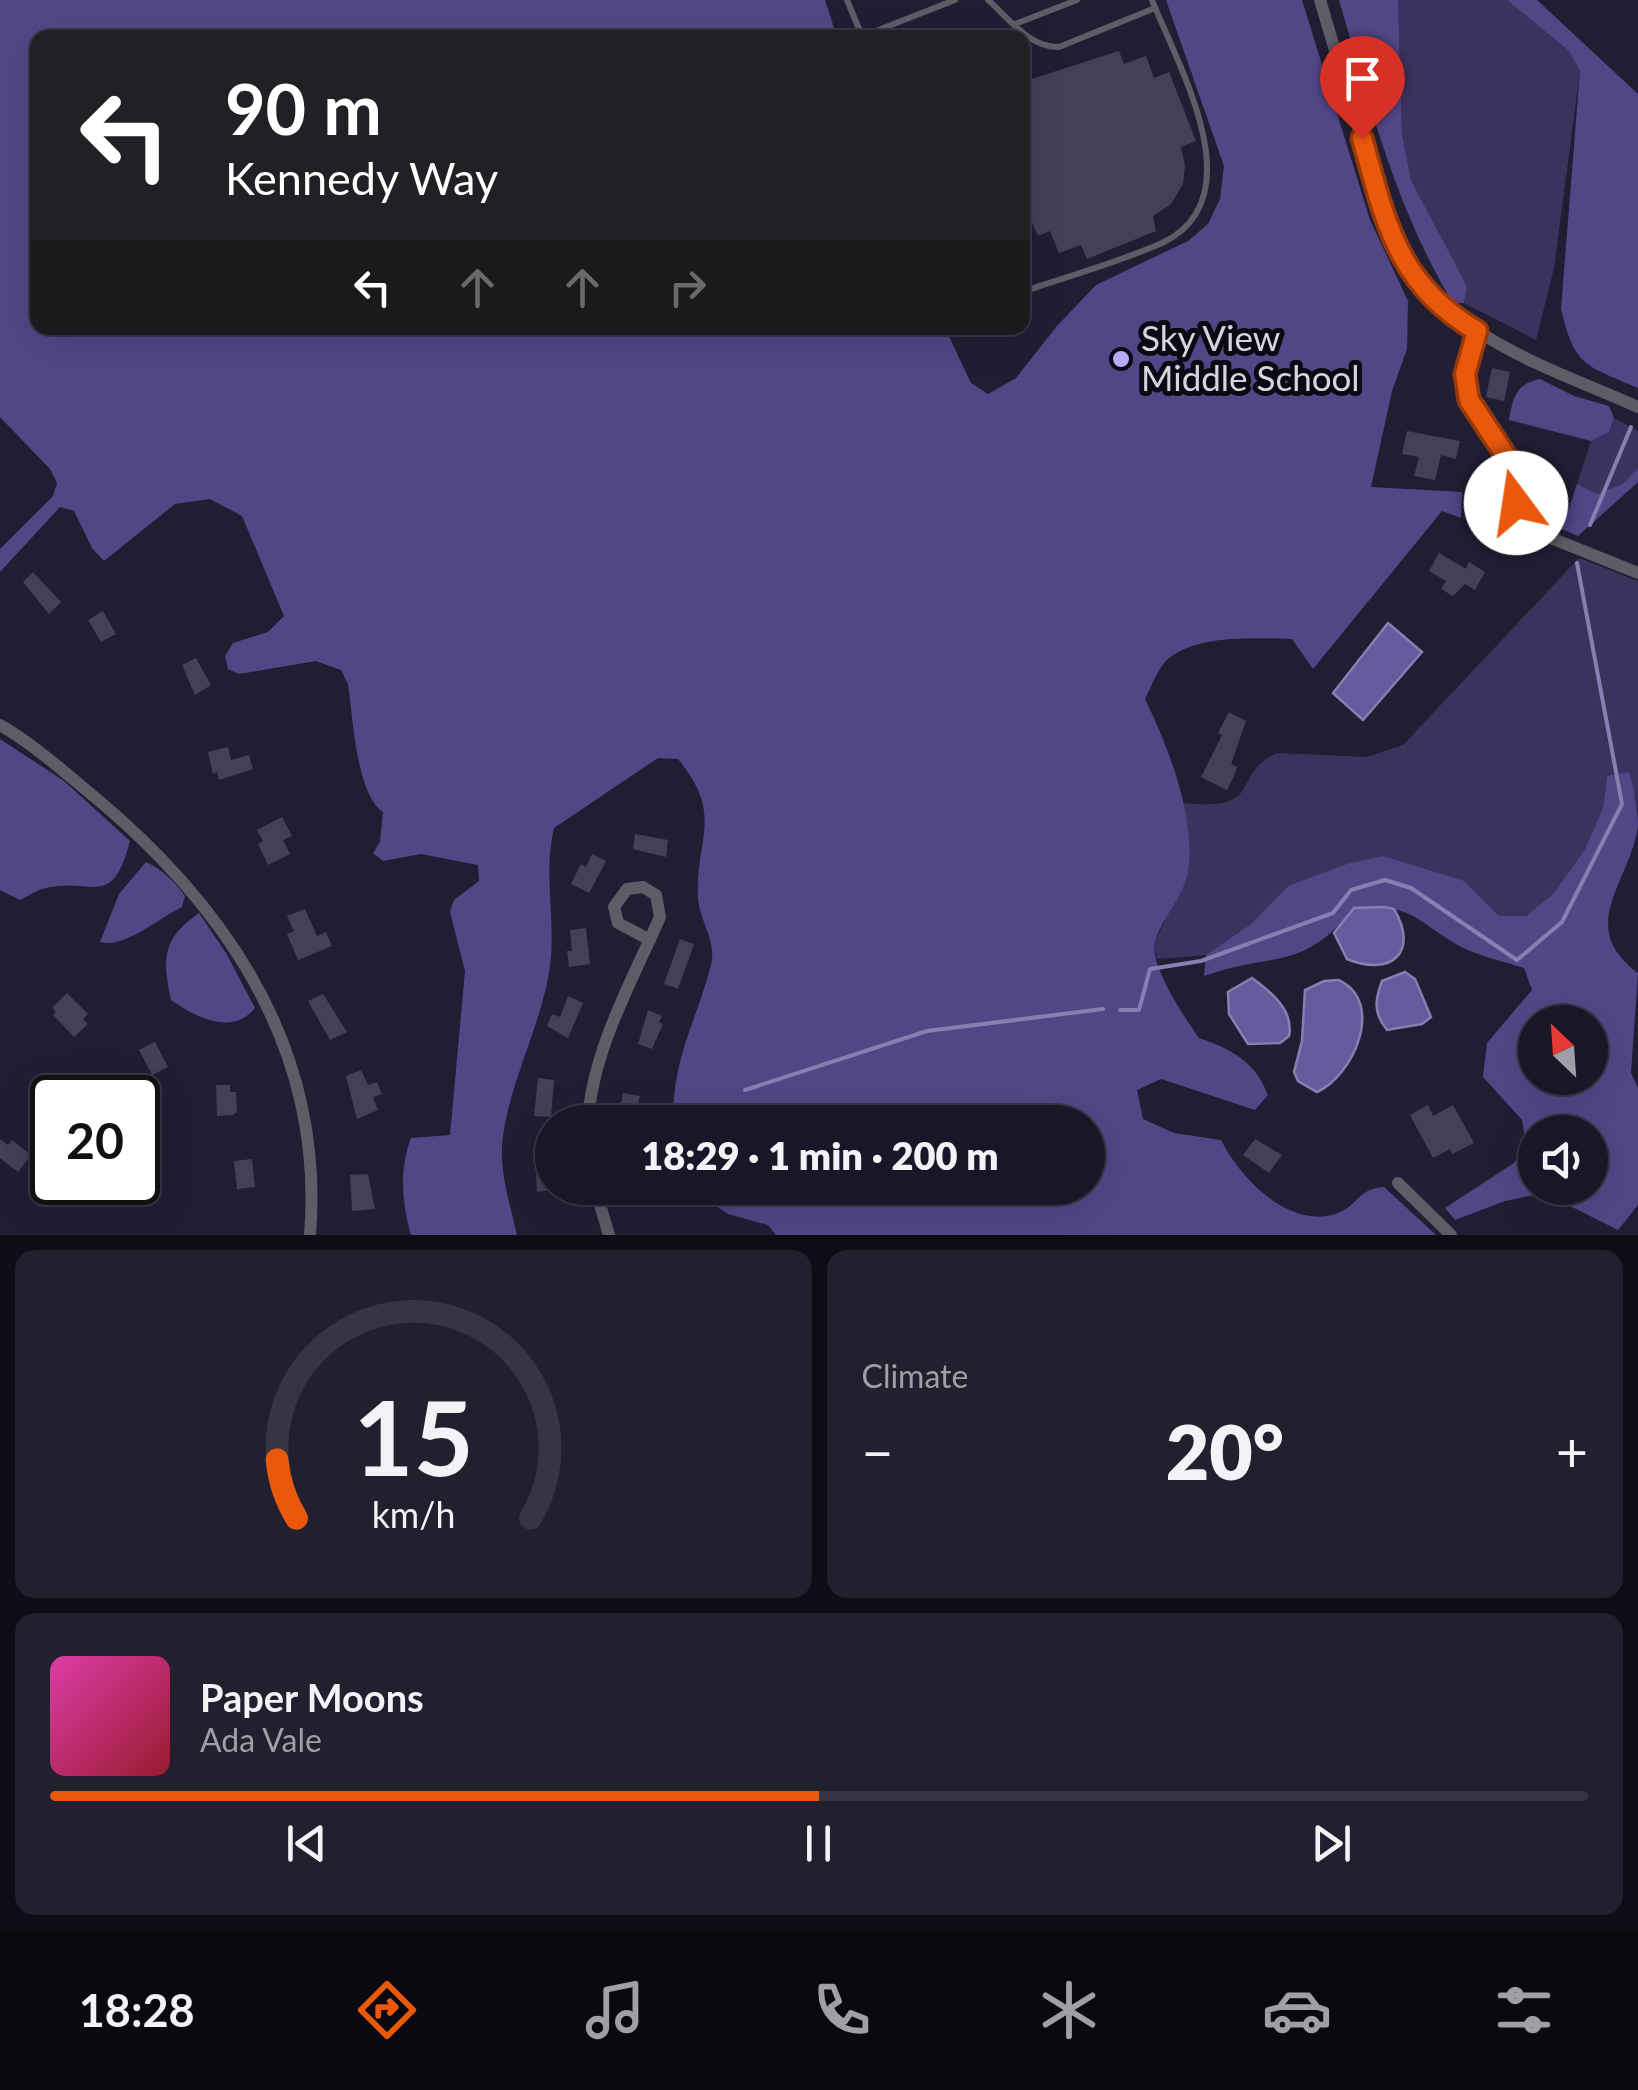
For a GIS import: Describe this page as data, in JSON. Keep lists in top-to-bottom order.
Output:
{
  "places": ["Sky View Middle School"],
  "north": "top left",
  "page": {
    "turn": ["90 m", "Kennedy Way"],
    "limit": "20",
    "trip": "18:29 · 1 min · 200 m",
    "tile": "Climate",
    "heat": ["−", "20°", "+"],
    "song": ["Paper Moons", "Ada Vale"],
    "tabs": "18:28",
    "gauge": ["15", "km/h"]
  }
}
